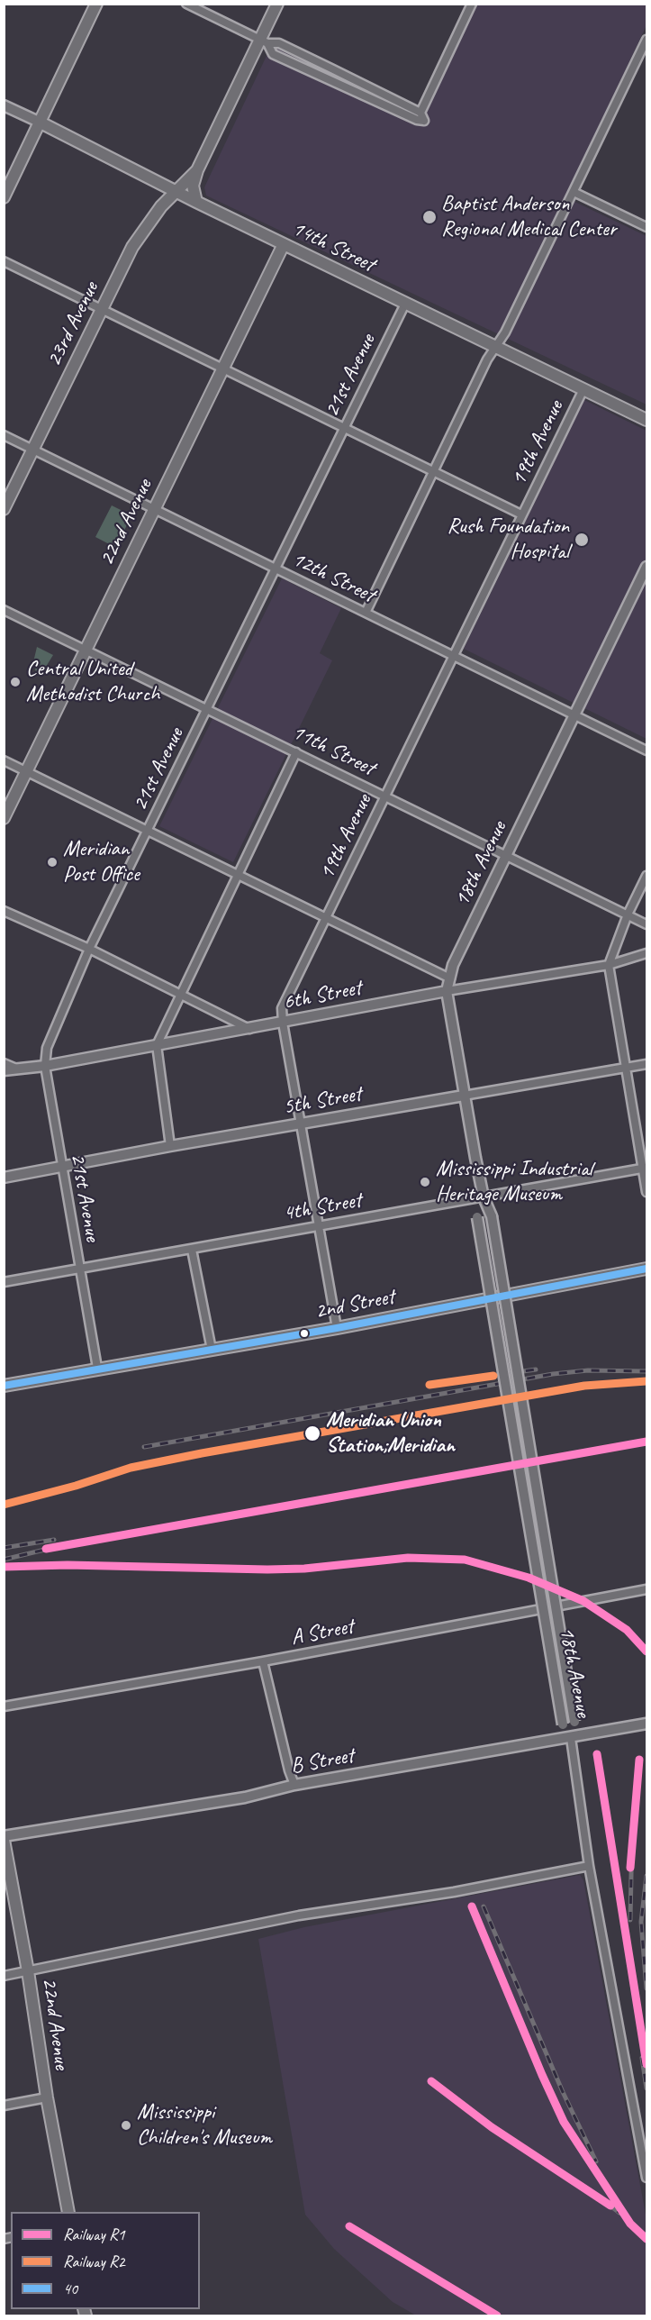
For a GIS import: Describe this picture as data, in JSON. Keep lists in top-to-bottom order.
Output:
{
  "streets": {
    "main road": [
      "14th Street",
      "23rd Avenue",
      "22nd Avenue",
      "2nd Street"
    ],
    "street": [
      "21st Avenue",
      "19th Avenue",
      "12th Street",
      "11th Street",
      "18th Avenue",
      "6th Street",
      "5th Street",
      "4th Street",
      "A Street",
      "B Street"
    ]
  },
  "crossings": [
    ["14th Street", "23rd Avenue"],
    ["14th Street", "21st Avenue"],
    ["14th Street", "19th Avenue"],
    ["14th Street", "22nd Avenue"],
    ["23rd Avenue", "12th Street"],
    ["21st Avenue", "12th Street"],
    ["21st Avenue", "11th Street"],
    ["21st Avenue", "6th Street"],
    ["21st Avenue", "5th Street"],
    ["21st Avenue", "4th Street"],
    ["21st Avenue", "2nd Street"],
    ["19th Avenue", "12th Street"],
    ["19th Avenue", "11th Street"],
    ["19th Avenue", "6th Street"],
    ["19th Avenue", "5th Street"],
    ["19th Avenue", "4th Street"],
    ["19th Avenue", "2nd Street"],
    ["22nd Avenue", "12th Street"],
    ["22nd Avenue", "11th Street"],
    ["22nd Avenue", "B Street"],
    ["12th Street", "18th Avenue"],
    ["11th Street", "18th Avenue"],
    ["18th Avenue", "6th Street"],
    ["18th Avenue", "5th Street"],
    ["18th Avenue", "4th Street"],
    ["18th Avenue", "B Street"]
  ],
  "places": [
    "Baptist Anderson Regional Medical Center",
    "Rush Foundation Hospital",
    "Central United Methodist Church",
    "Meridian Post Office",
    "Mississippi Industrial Heritage Museum",
    "Meridian Union Station;Meridian",
    "Mississippi Children's Museum"
  ],
  "lines": ["transit line 40", "rail line R2", "rail line R1"],
  "legend": ["Railway R1", "Railway R2", "40"]
}
